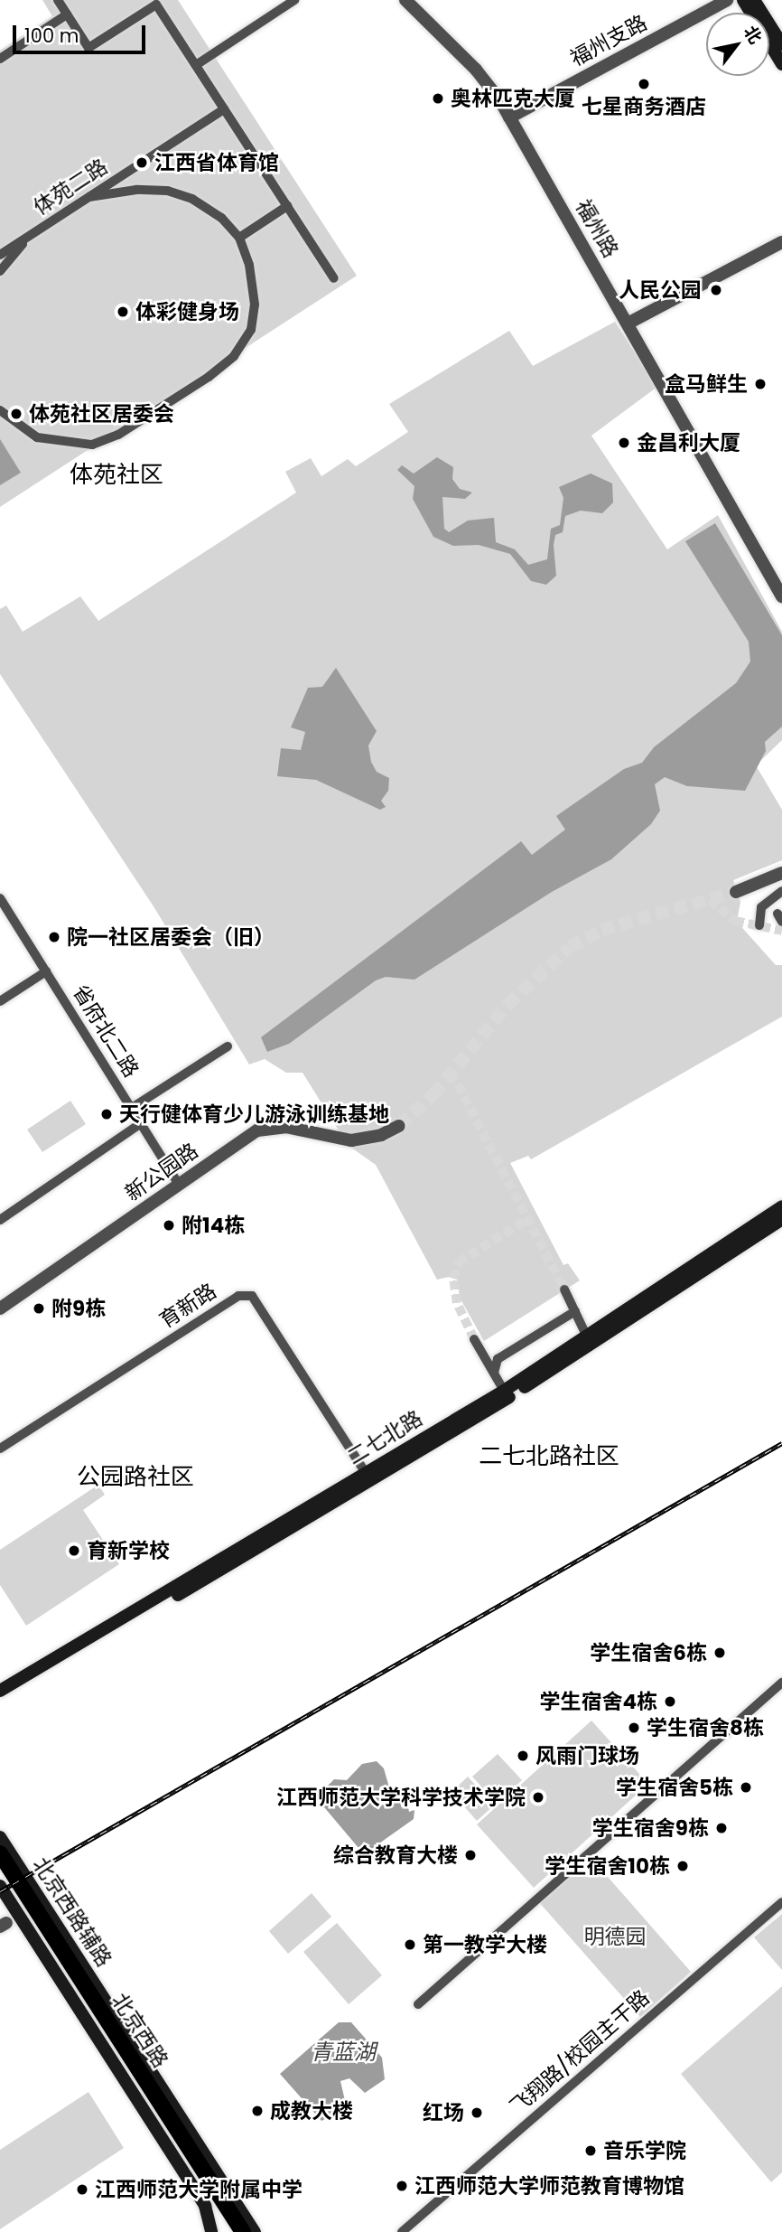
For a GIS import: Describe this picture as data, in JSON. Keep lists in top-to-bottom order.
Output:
{
  "streets": {
    "main road": ["二七北路", "北京西路辅路", "北京西路"],
    "street": [
      "福州支路",
      "体苑二路",
      "福州路",
      "省府北二路",
      "新公园路",
      "育新路",
      "飞翔路/校园主干路"
    ]
  },
  "crossings": [
    ["福州支路", "福州路"],
    ["省府北二路", "新公园路"],
    ["育新路", "二七北路"]
  ],
  "districts": ["体苑社区", "二七北路社区", "公园路社区"],
  "water": ["青蓝湖"],
  "parks": ["明德园"],
  "places": [
    "七星商务酒店",
    "奥林匹克大厦",
    "江西省体育馆",
    "人民公园",
    "体彩健身场",
    "盒马鲜生",
    "体苑社区居委会",
    "金昌利大厦",
    "院一社区居委会（旧）",
    "天行健体育少儿游泳训练基地",
    "附14栋",
    "附9栋",
    "育新学校",
    "学生宿舍6栋",
    "学生宿舍4栋",
    "学生宿舍8栋",
    "风雨门球场",
    "学生宿舍5栋",
    "江西师范大学科学技术学院",
    "学生宿舍9栋",
    "综合教育大楼",
    "学生宿舍10栋",
    "第一教学大楼",
    "成教大楼",
    "红场",
    "音乐学院",
    "江西师范大学师范教育博物馆",
    "江西师范大学附属中学"
  ],
  "scale_bar": "100 m",
  "north": "top right"
}
